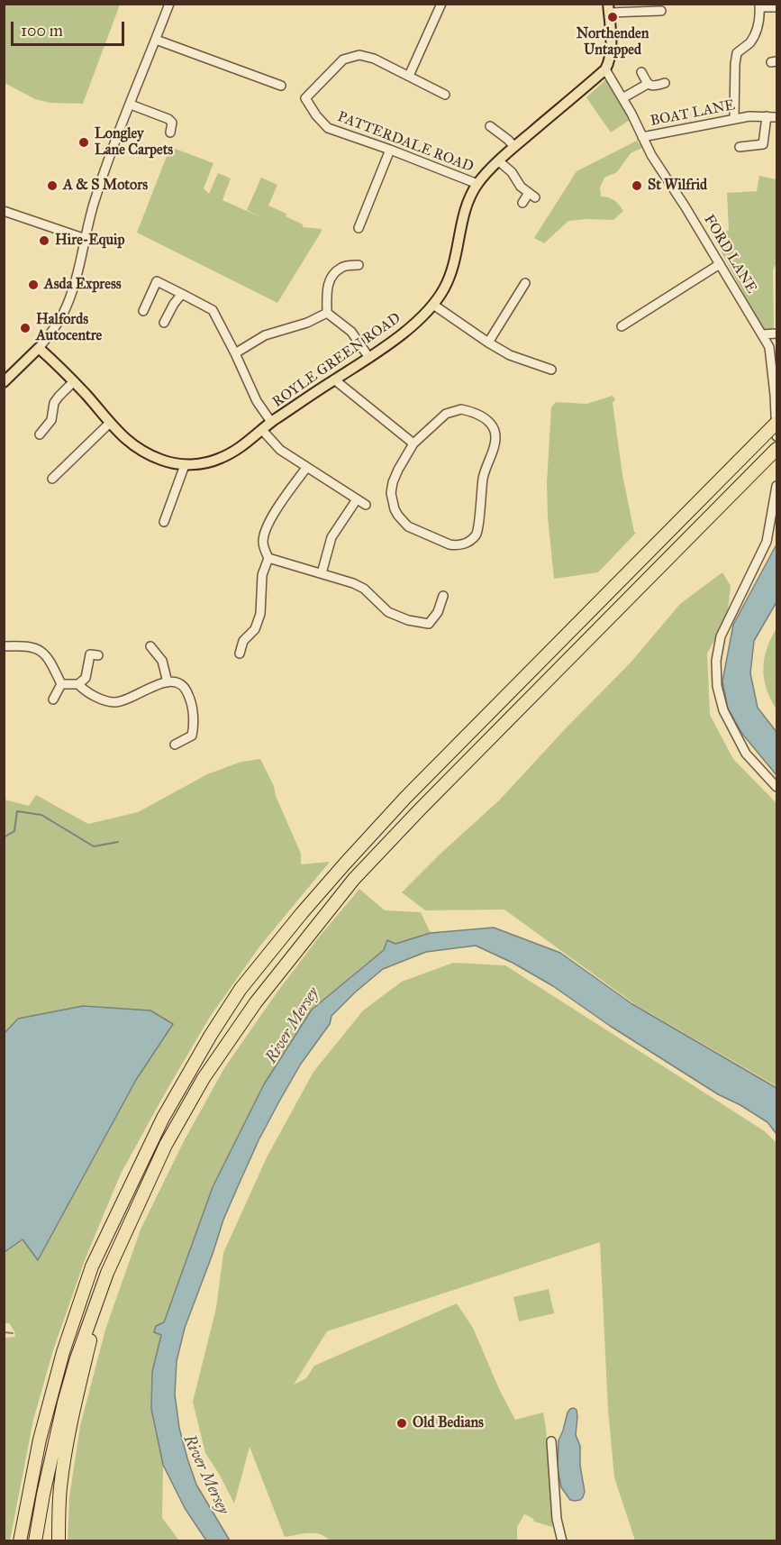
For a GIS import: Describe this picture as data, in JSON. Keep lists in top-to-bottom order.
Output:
{
  "streets": {
    "main road": ["ROYLE GREEN ROAD"],
    "street": ["BOAT LANE", "PATTERDALE ROAD", "FORD LANE"]
  },
  "crossings": [
    ["BOAT LANE", "FORD LANE"],
    ["PATTERDALE ROAD", "ROYLE GREEN ROAD"],
    ["FORD LANE", "ROYLE GREEN ROAD"]
  ],
  "water": ["River Mersey"],
  "places": [
    "Northenden Untapped",
    "Longley Lane Carpets",
    "A & S Motors",
    "St Wilfrid",
    "Hire-Equip",
    "Asda Express",
    "Halfords Autocentre",
    "Old Bedians"
  ],
  "scale_bar": "100 m"
}
